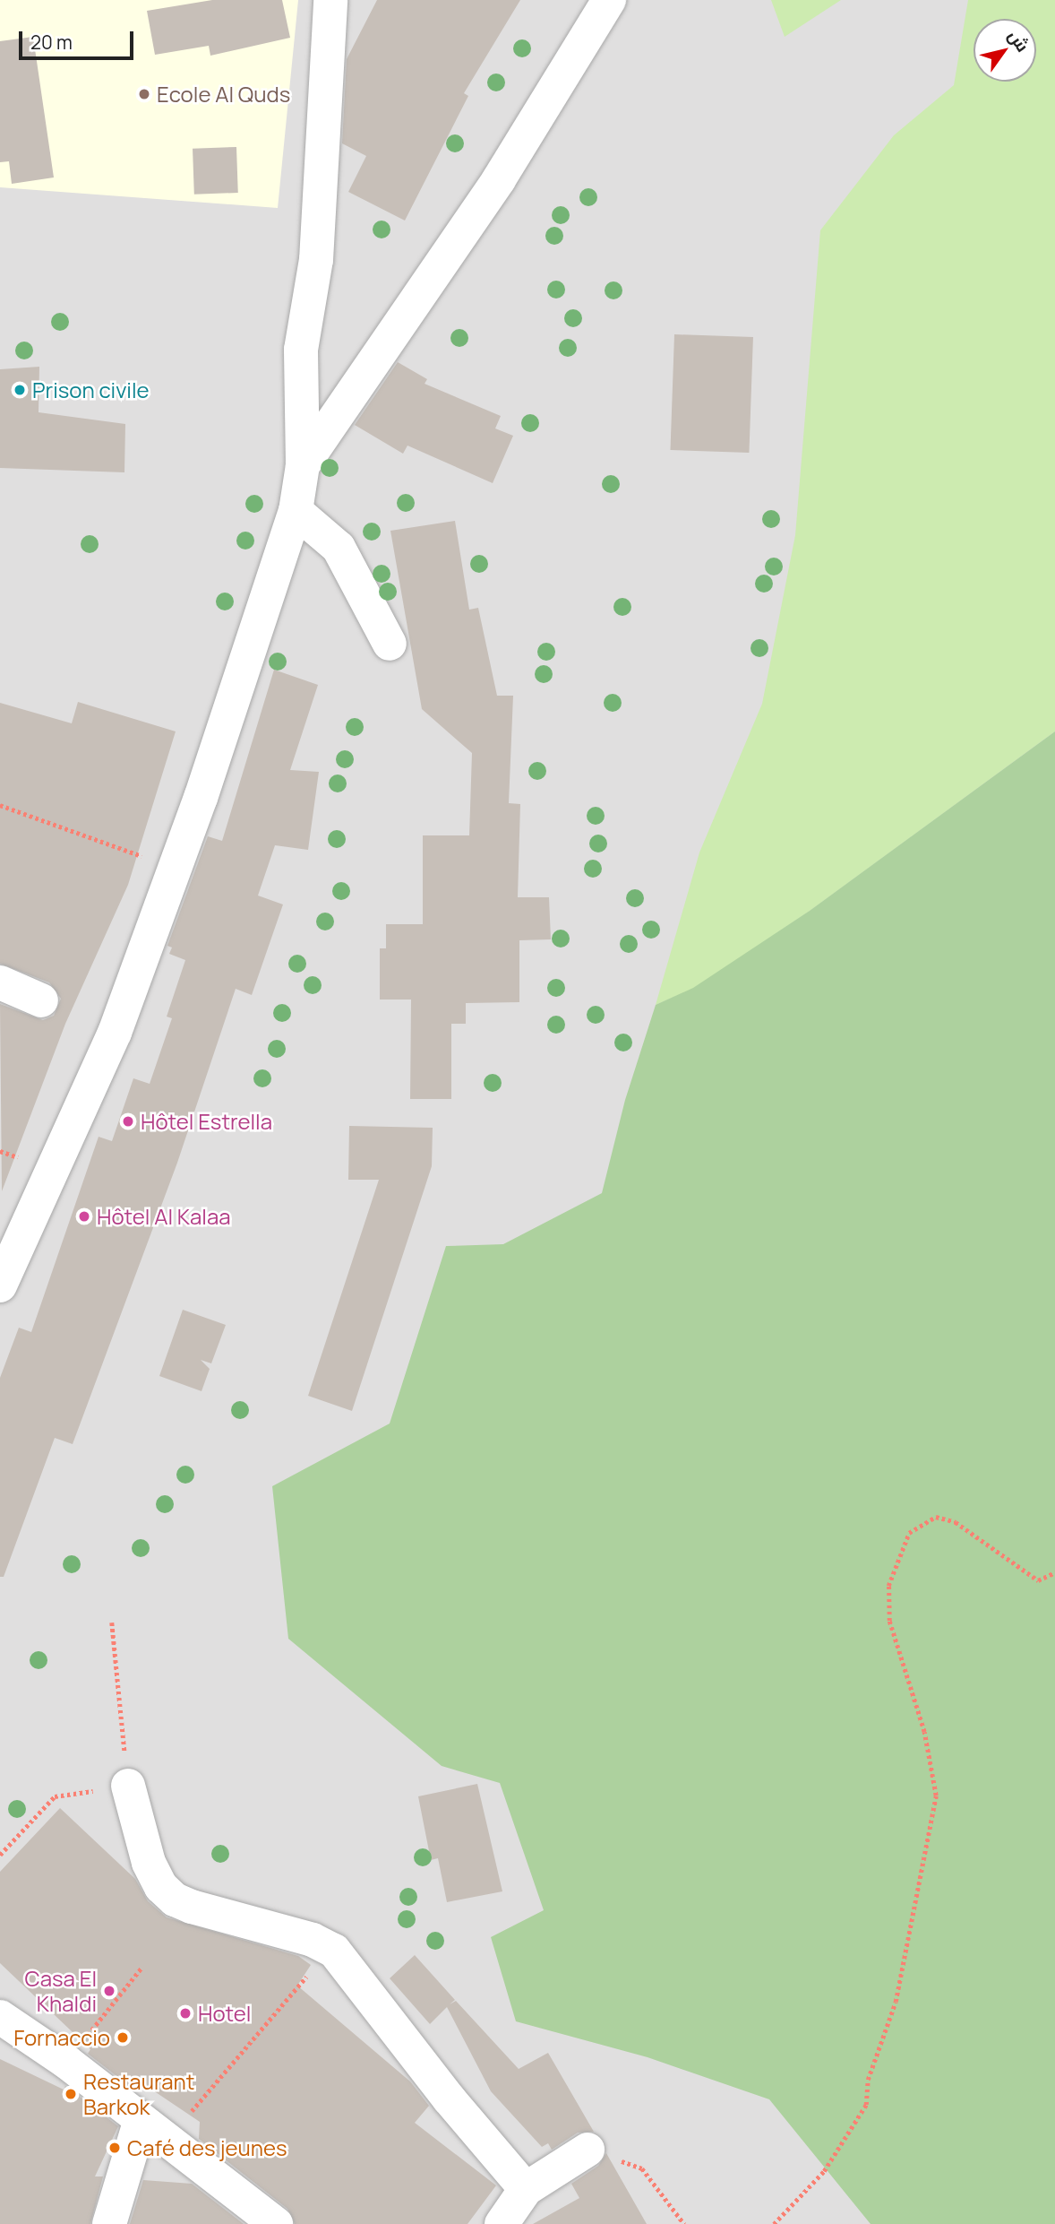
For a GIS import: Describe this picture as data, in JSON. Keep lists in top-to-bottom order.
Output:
{
  "places": [
    "Ecole Al Quds",
    "Prison civile",
    "Hôtel Estrella",
    "Hôtel Al Kalaa",
    "Casa El Khaldi",
    "Hotel",
    "Fornaccio",
    "Restaurant Barkok",
    "Café des jeunes"
  ],
  "scale_bar": "20 m",
  "north": "top right"
}
